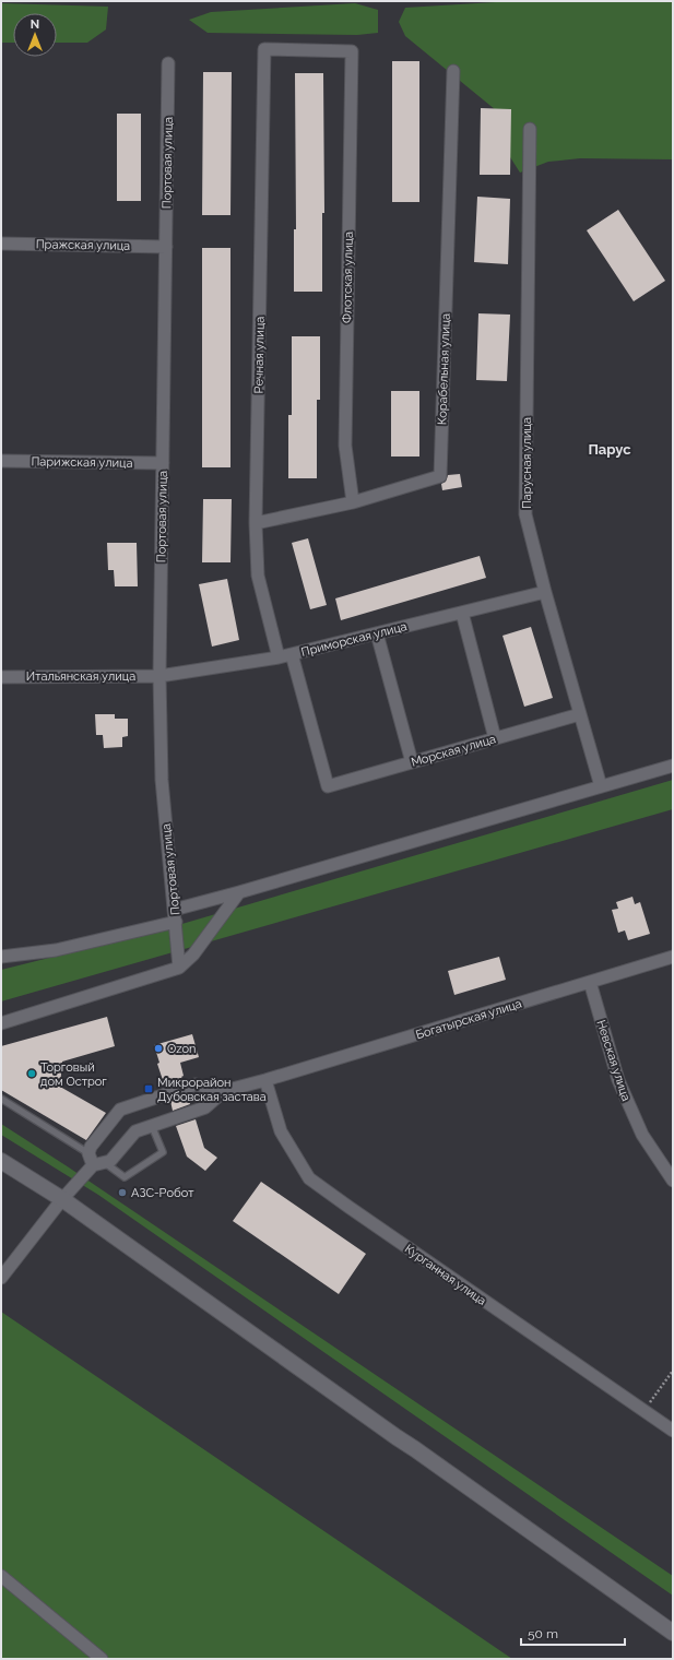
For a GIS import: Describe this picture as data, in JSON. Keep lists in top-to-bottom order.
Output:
{
  "streets": {
    "street": [
      "Портовая улица",
      "Пражская улица",
      "Флотская улица",
      "Речная улица",
      "Корабельная улица",
      "Парижская улица",
      "Парусная улица",
      "Приморская улица",
      "Итальянская улица",
      "Морская улица",
      "Богатырская улица",
      "Невская улица",
      "Курганная улица"
    ]
  },
  "crossings": [
    ["Портовая улица", "Пражская улица"],
    ["Портовая улица", "Парижская улица"],
    ["Портовая улица", "Приморская улица"],
    ["Портовая улица", "Итальянская улица"],
    ["Флотская улица", "Речная улица"],
    ["Флотская улица", "Корабельная улица"],
    ["Речная улица", "Корабельная улица"],
    ["Речная улица", "Приморская улица"],
    ["Парусная улица", "Приморская улица"],
    ["Парусная улица", "Морская улица"],
    ["Приморская улица", "Итальянская улица"],
    ["Приморская улица", "Морская улица"],
    ["Богатырская улица", "Невская улица"],
    ["Богатырская улица", "Курганная улица"]
  ],
  "districts": ["Парус"],
  "places": {
    "other": ["Ozon", "Торговый дом Острог", "АЗС-Робот"],
    "transit": ["Микрорайон Дубовская застава"]
  },
  "scale_bar": "50 m",
  "north": "top"
}
